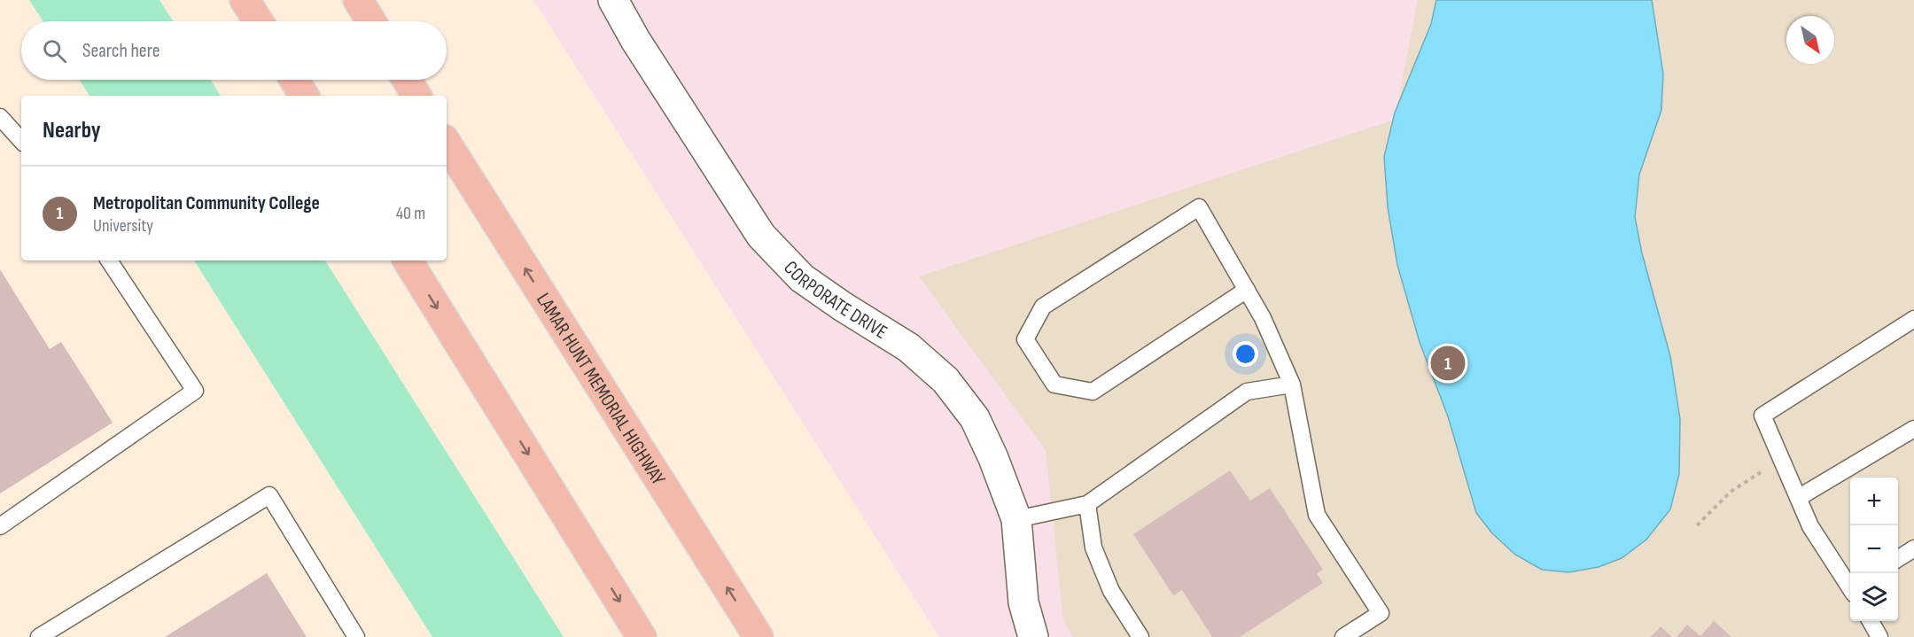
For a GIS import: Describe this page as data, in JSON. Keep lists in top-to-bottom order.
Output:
{
  "streets": {
    "highway": ["LAMAR HUNT MEMORIAL HIGHWAY"],
    "street": ["CORPORATE DRIVE"]
  },
  "north": "bottom right",
  "page": {
    "search": "Search here",
    "heading": "Nearby",
    "list": [
      {
        "mark": "1",
        "name": "Metropolitan Community College",
        "note": "University",
        "value": "40 m"
      }
    ],
    "pins": "1",
    "map_buttons": ["+", "−"]
  }
}
